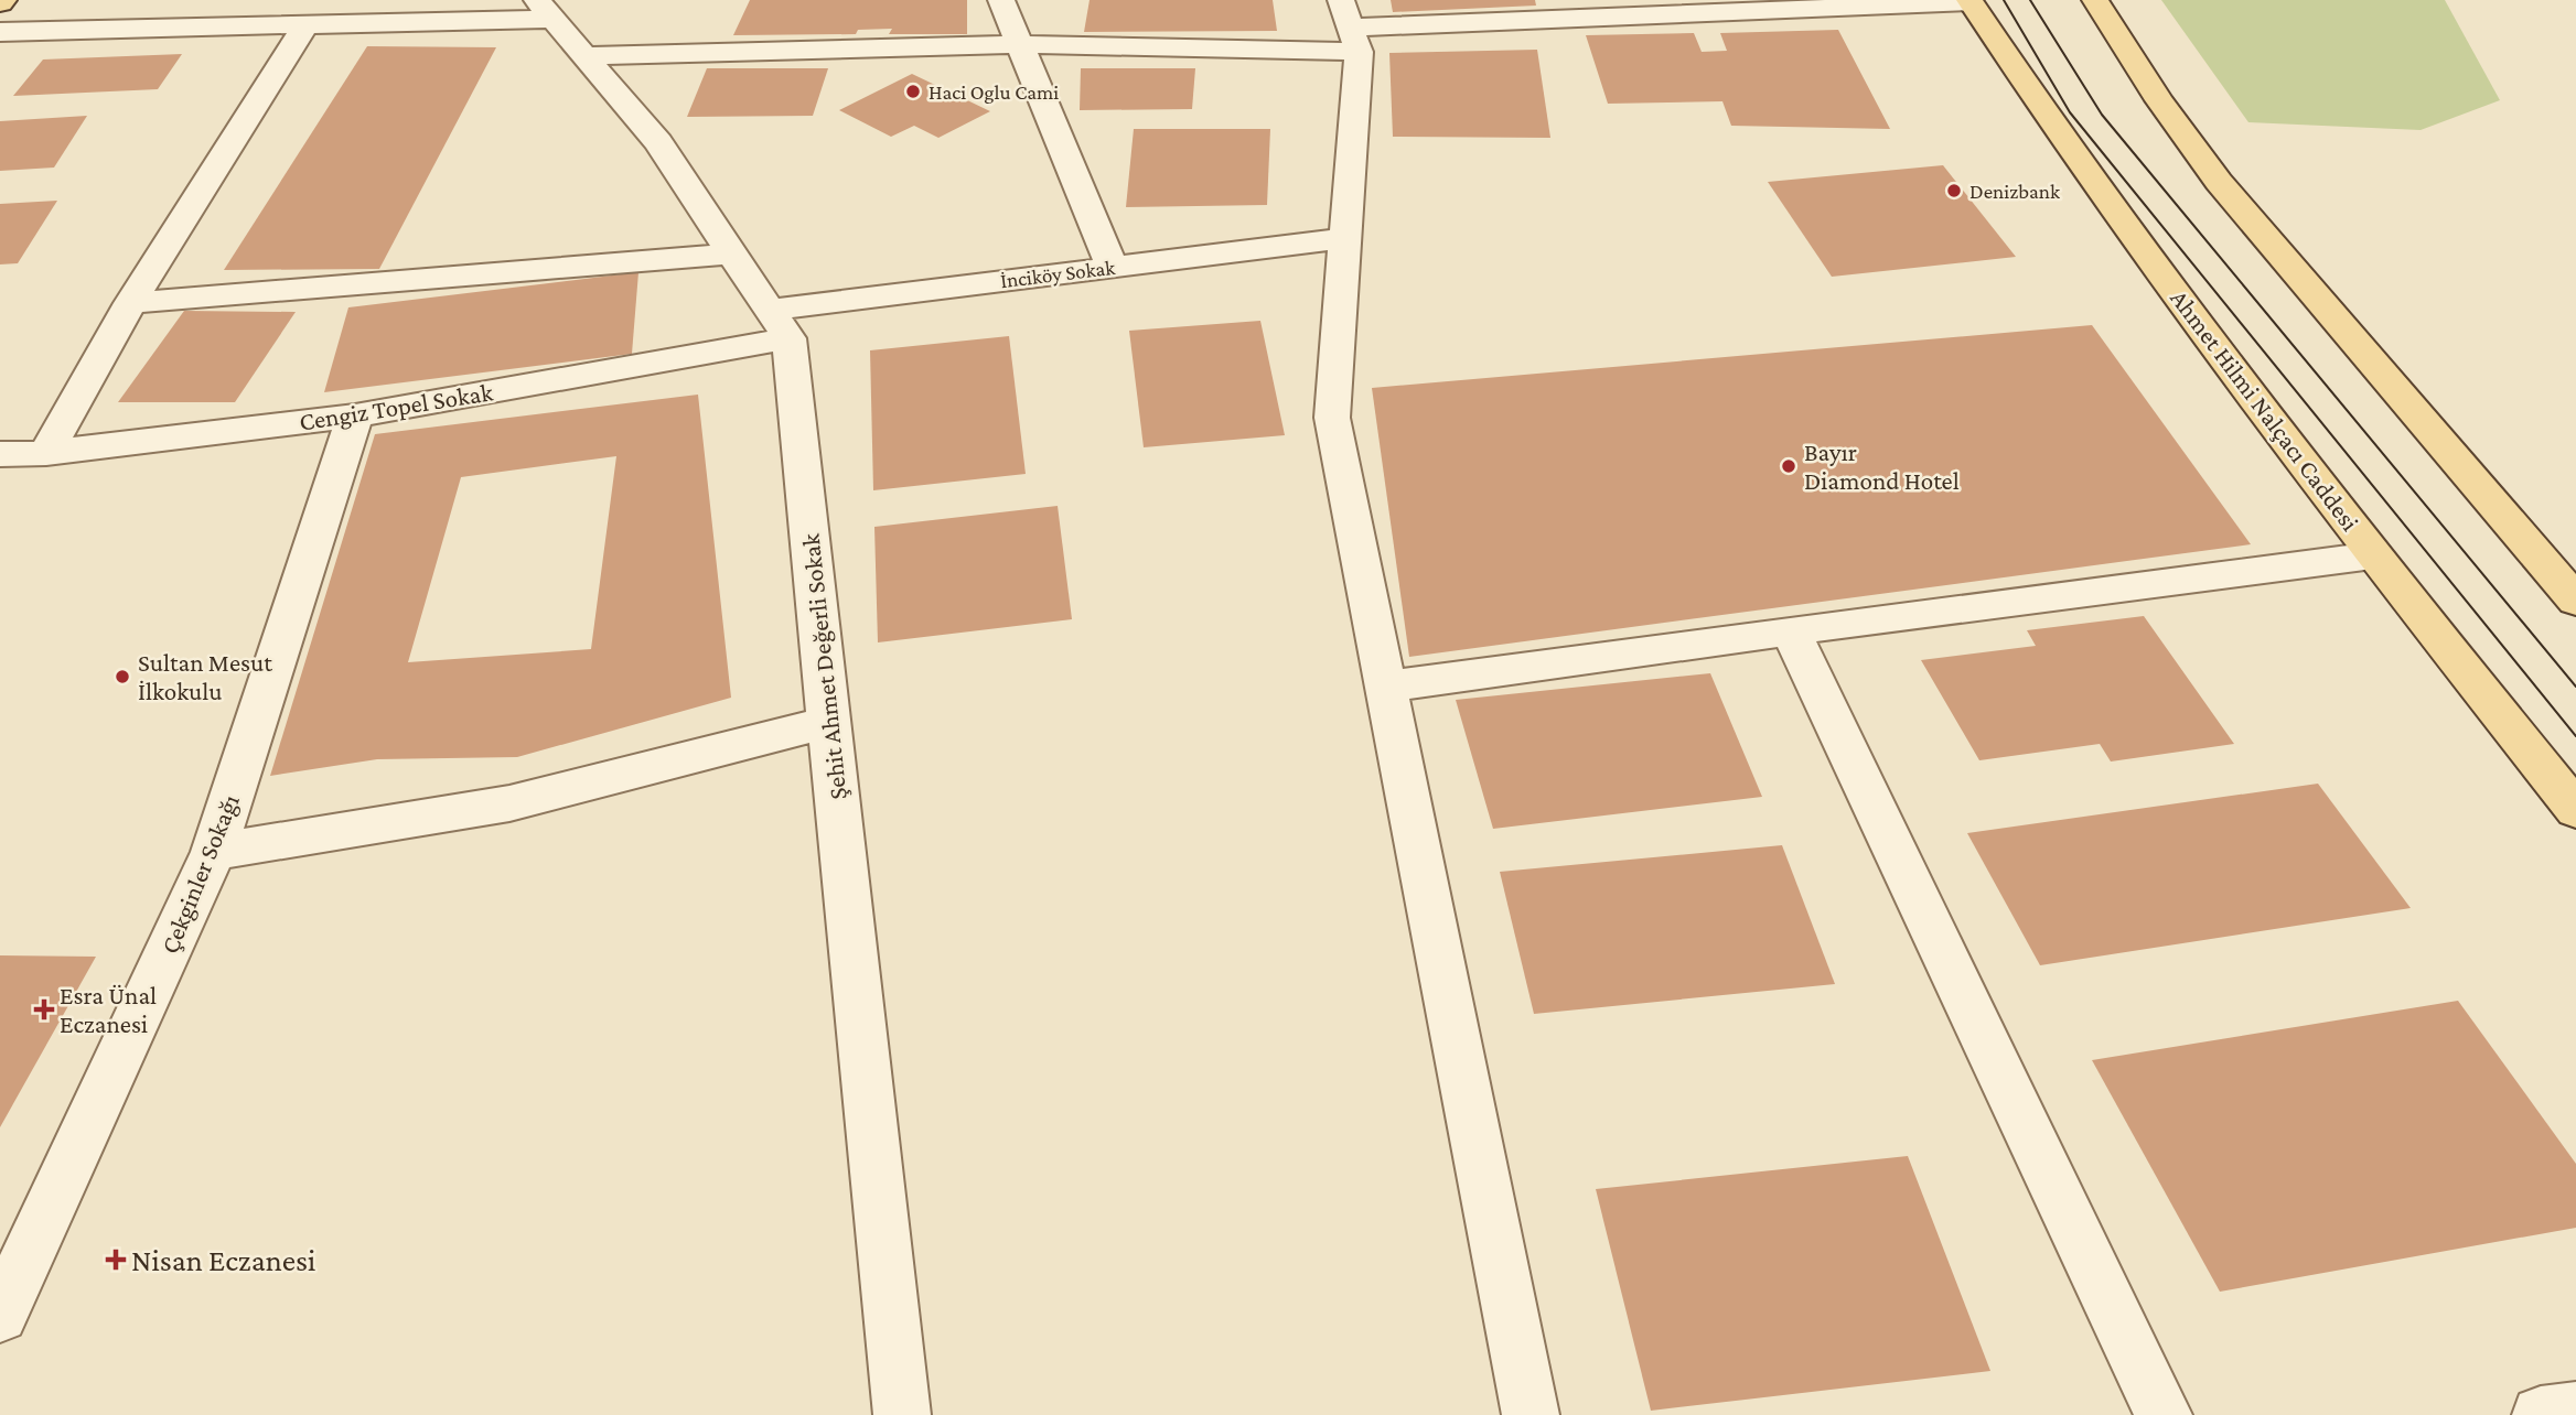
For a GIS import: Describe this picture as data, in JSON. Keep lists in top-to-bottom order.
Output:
{
  "streets": {
    "main road": ["Ahmet Hilmi Nalçacı Caddesi"],
    "street": [
      "İnciköy Sokak",
      "Cengiz Topel Sokak",
      "Şehit Ahmet Değerli Sokak",
      "Çekginler Sokağı"
    ]
  },
  "crossings": [
    ["İnciköy Sokak", "Cengiz Topel Sokak"],
    ["İnciköy Sokak", "Şehit Ahmet Değerli Sokak"],
    ["Cengiz Topel Sokak", "Şehit Ahmet Değerli Sokak"],
    ["Cengiz Topel Sokak", "Çekginler Sokağı"]
  ],
  "places": {
    "other": [
      "Haci Oglu Cami",
      "Denizbank",
      "Bayır Diamond Hotel",
      "Sultan Mesut İlkokulu"
    ],
    "health": ["Esra Ünal Eczanesi", "Nisan Eczanesi"]
  }
}
